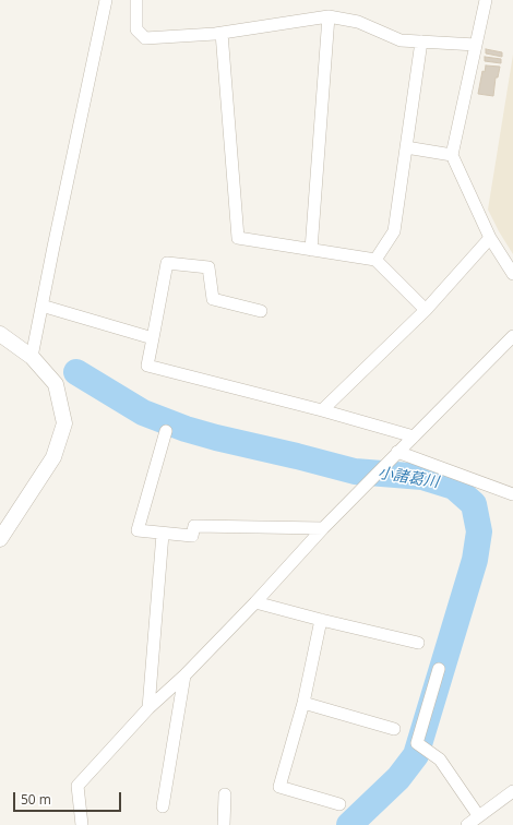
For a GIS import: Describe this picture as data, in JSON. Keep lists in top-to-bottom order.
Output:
{
  "water": ["小諸葛川"],
  "scale_bar": "50 m"
}
